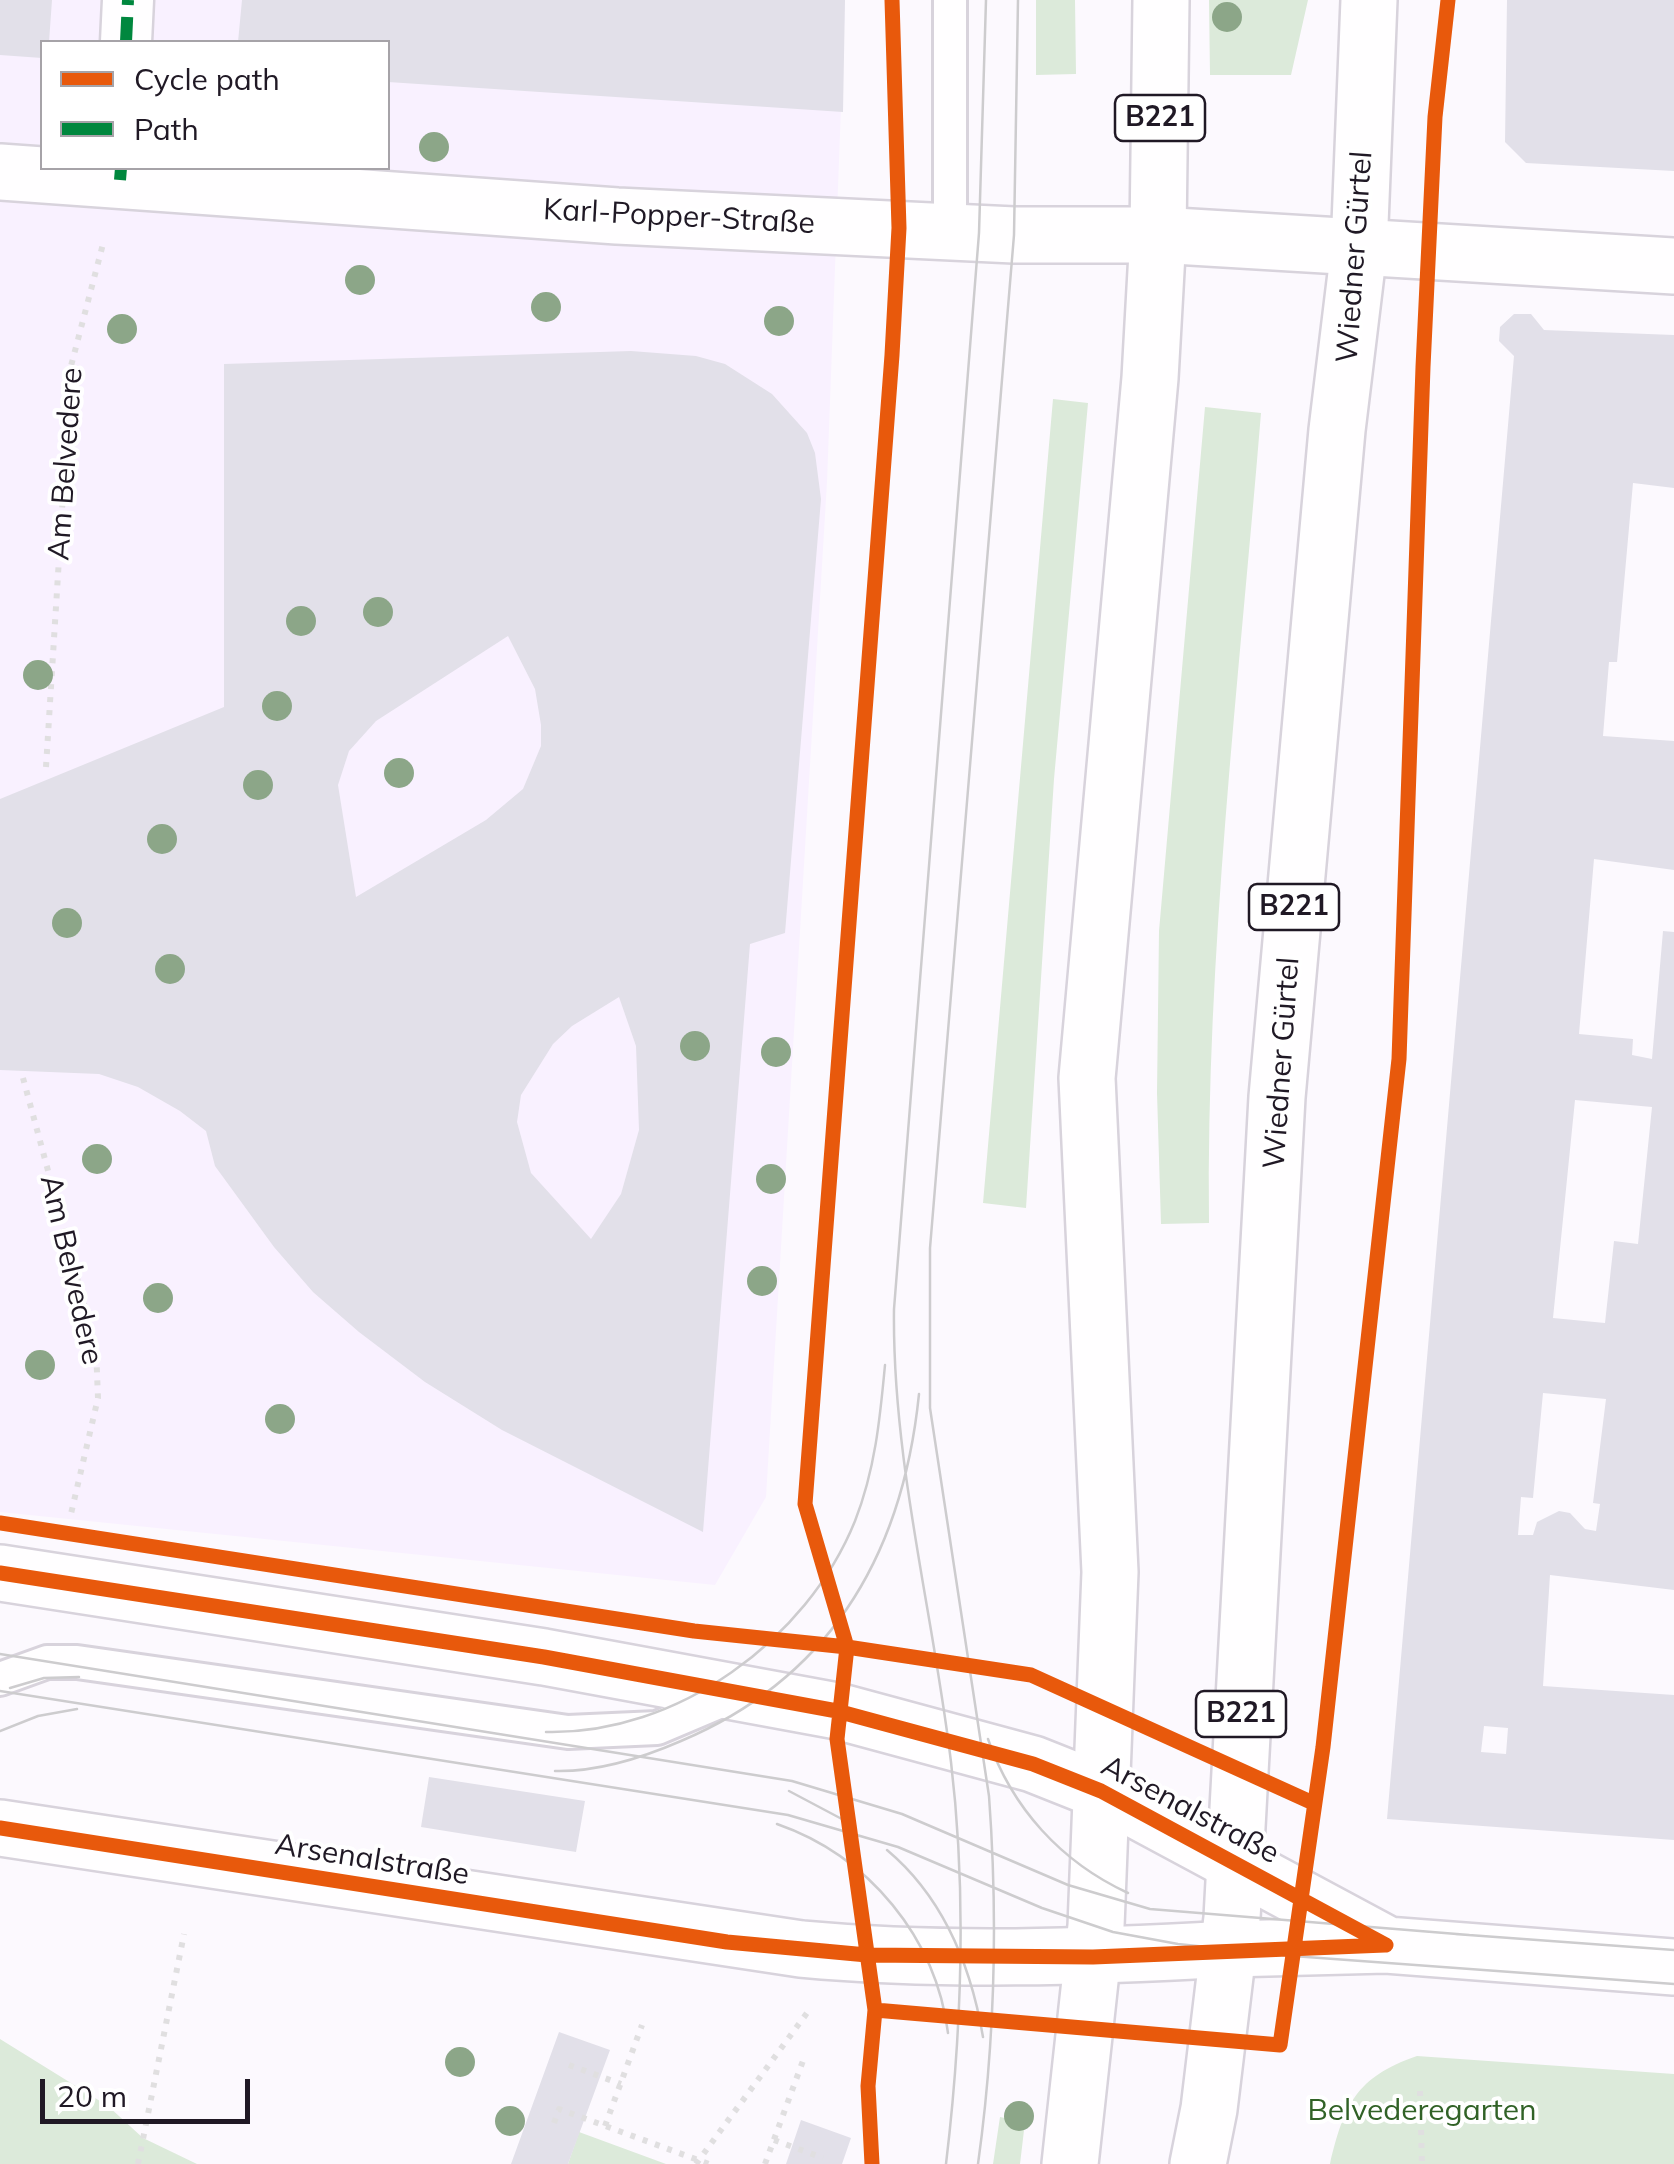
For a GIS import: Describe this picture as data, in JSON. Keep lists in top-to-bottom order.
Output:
{
  "streets": {
    "main road": [
      "B221",
      "Karl-Popper-Straße",
      "Wiedner Gürtel",
      "Arsenalstraße"
    ],
    "path": ["Am Belvedere"]
  },
  "crossings": [
    ["B221", "Karl-Popper-Straße"],
    ["B221", "Wiedner Gürtel"],
    ["B221", "Arsenalstraße"],
    ["Karl-Popper-Straße", "Wiedner Gürtel"],
    ["Karl-Popper-Straße", "Am Belvedere"],
    ["Wiedner Gürtel", "Arsenalstraße"]
  ],
  "parks": ["Belvederegarten"],
  "legend": ["Cycle path", "Path"],
  "scale_bar": "20 m"
}
